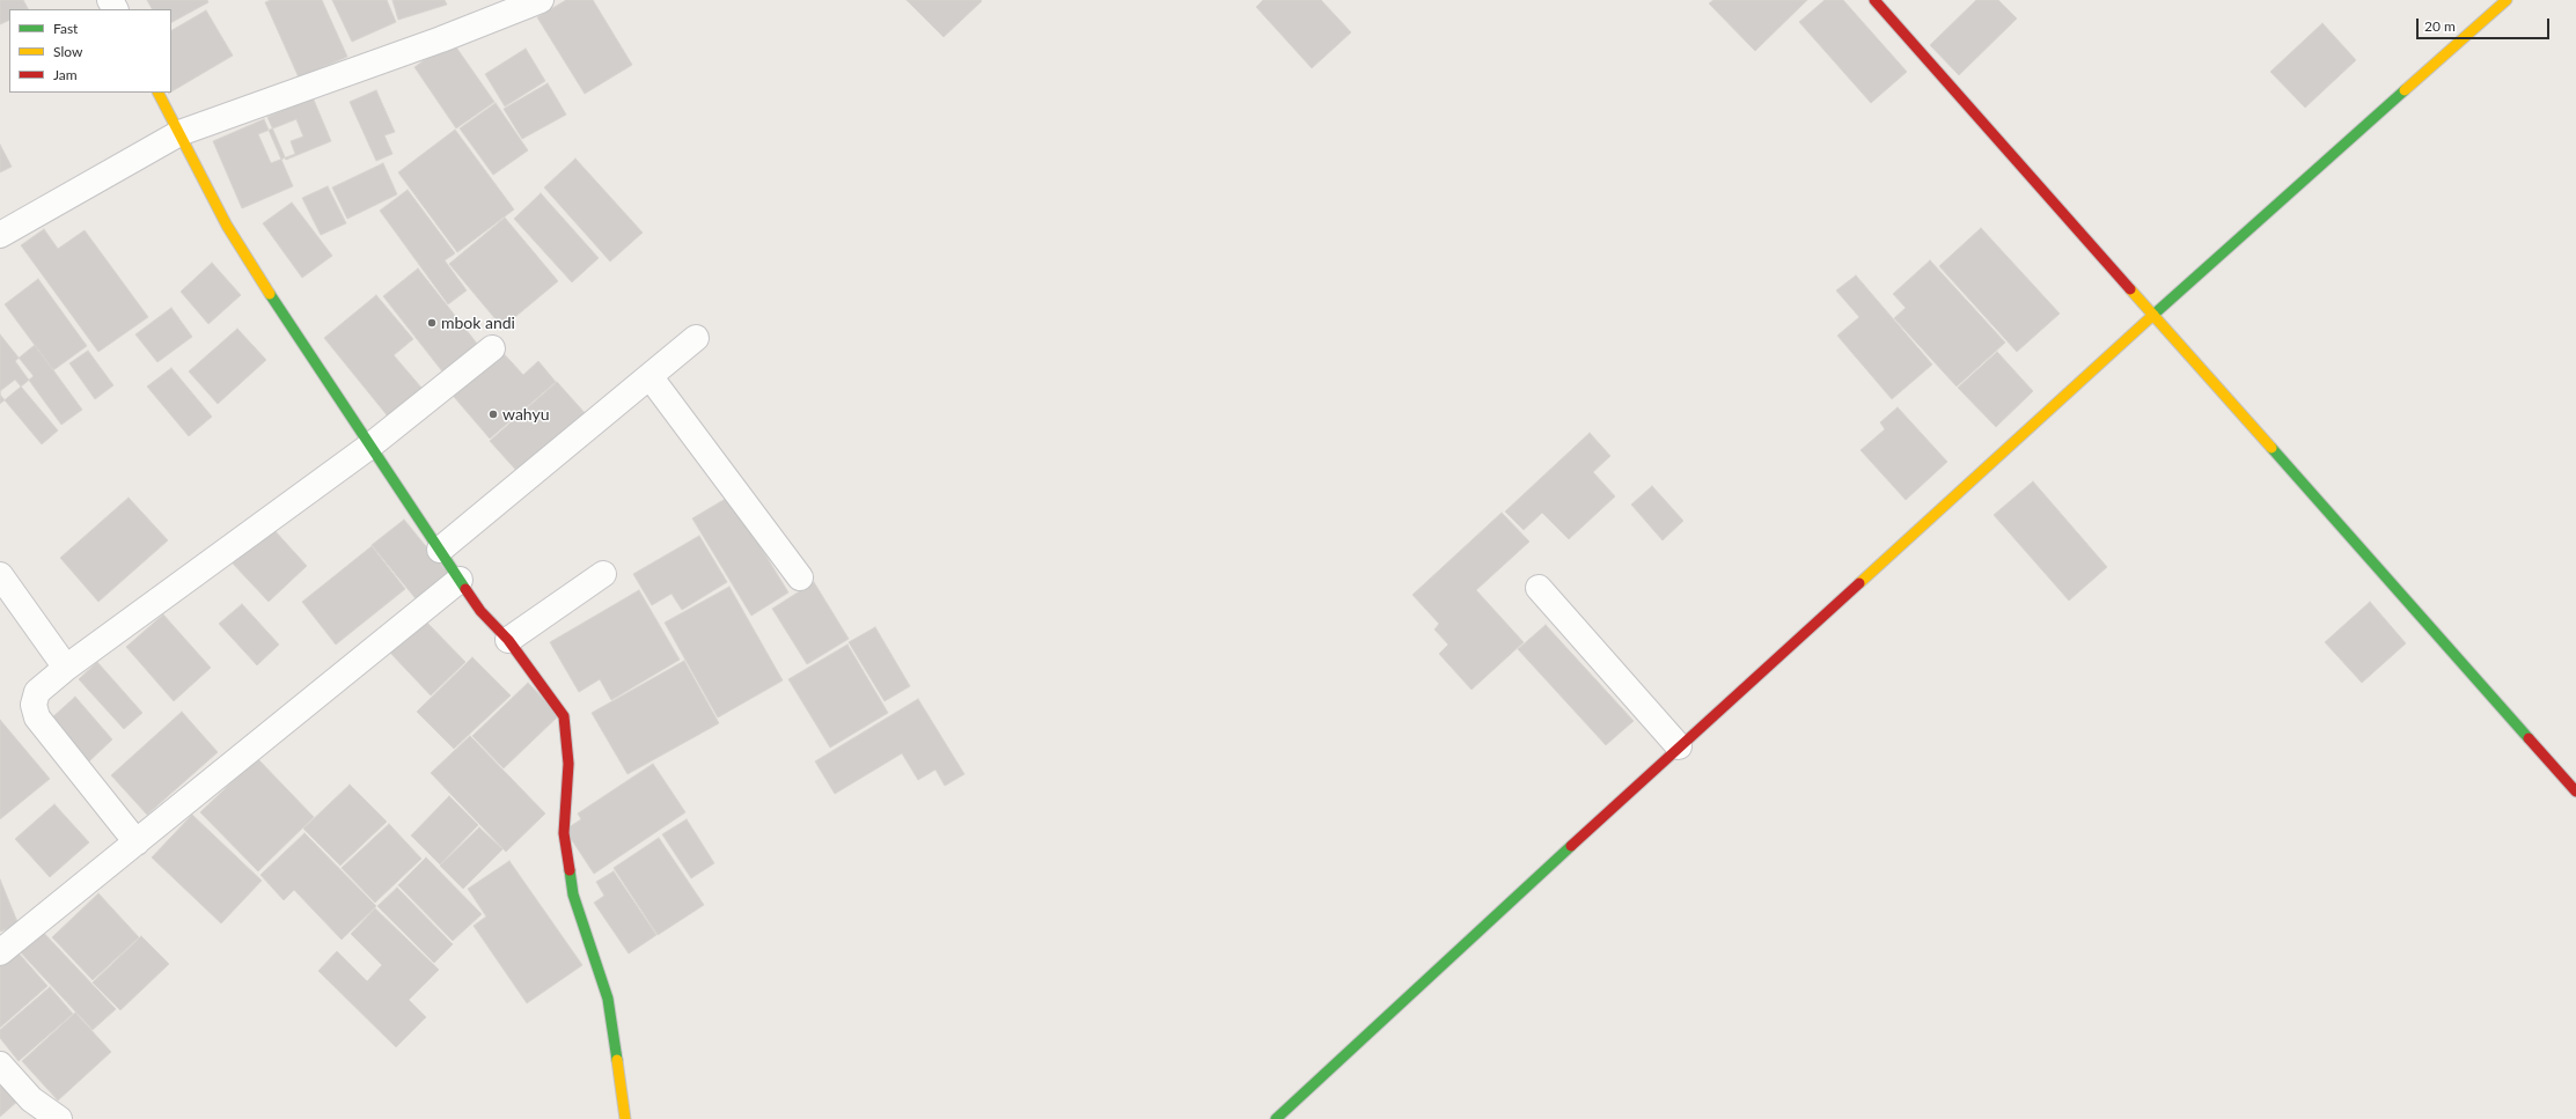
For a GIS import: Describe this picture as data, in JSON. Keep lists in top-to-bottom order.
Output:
{
  "places": ["mbok andi", "wahyu"],
  "legend": ["Fast", "Slow", "Jam"],
  "scale_bar": "20 m"
}
